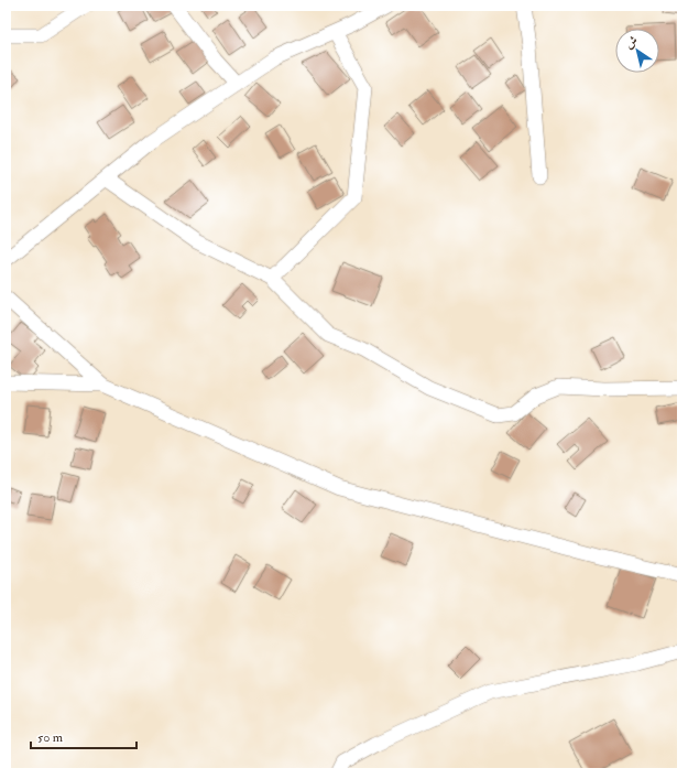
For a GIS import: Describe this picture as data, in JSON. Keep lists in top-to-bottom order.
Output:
{
  "scale_bar": "50 m",
  "north": "top left"
}
